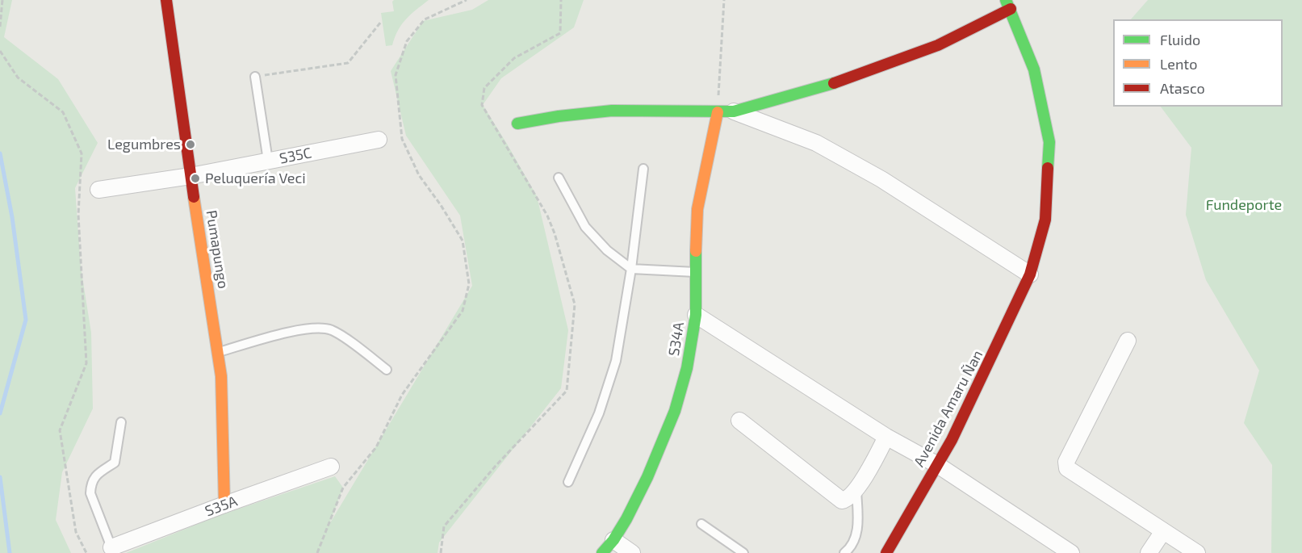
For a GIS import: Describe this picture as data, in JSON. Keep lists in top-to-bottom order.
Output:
{
  "streets": {
    "street": [
      "S35C",
      "Pumapungo",
      "S34A",
      "Avenida Amaru Ñan",
      "S35A"
    ]
  },
  "crossings": [
    ["S35C", "Pumapungo"],
    ["Pumapungo", "S35A"]
  ],
  "parks": ["Fundeporte"],
  "places": ["Legumbres", "Peluquería Veci"],
  "legend": ["Fluido", "Lento", "Atasco"]
}
